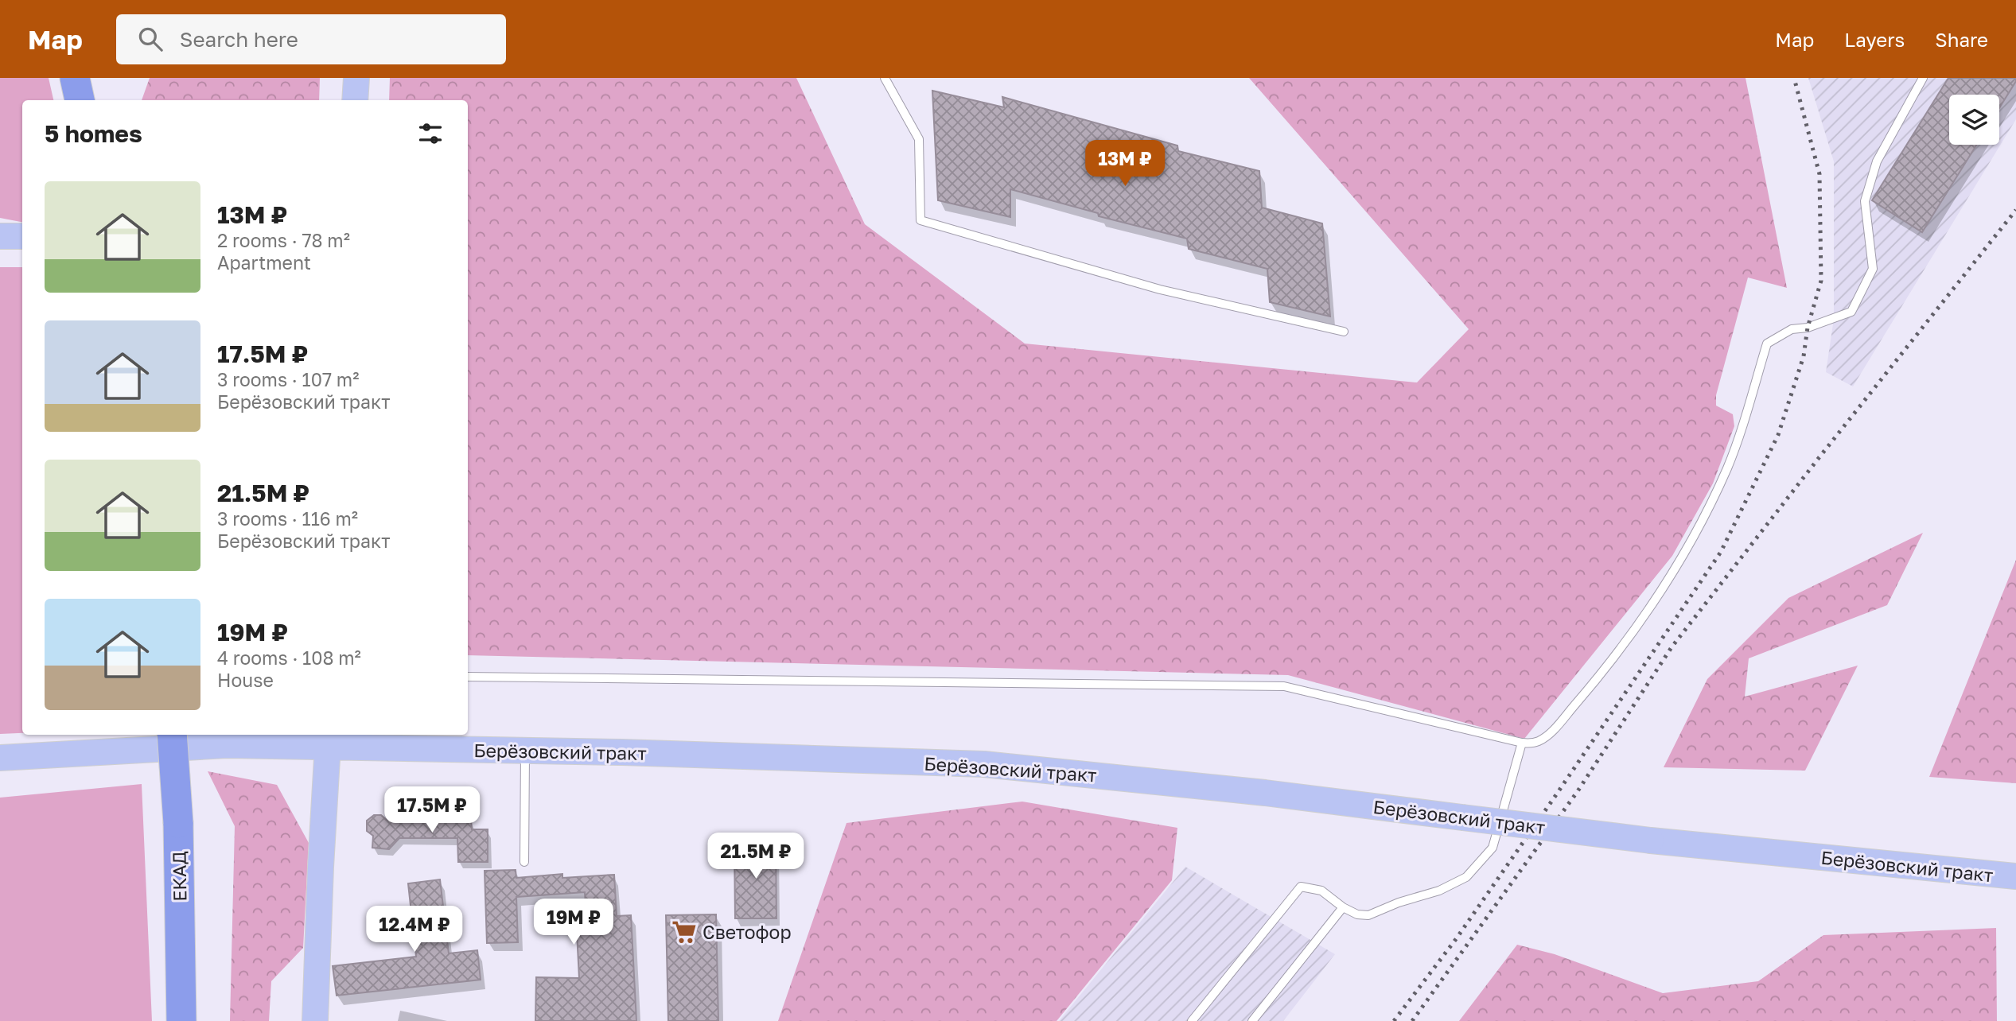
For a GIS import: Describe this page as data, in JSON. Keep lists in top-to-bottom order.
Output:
{
  "streets": {
    "highway": ["ЕКАД"],
    "main road": ["Берёзовский тракт"]
  },
  "places": {
    "supermarket": ["Светофор"]
  },
  "page": {
    "header": "Map",
    "search": "Search here",
    "nav": ["Map", "Layers", "Share"],
    "heading": "5 homes",
    "price": [
      "13M ₽",
      "17.5M ₽",
      "21.5M ₽",
      "19M ₽",
      "12.4M ₽"
    ],
    "list": [
      {
        "name": "13M ₽",
        "note": "2 rooms · 78 m² · Apartment"
      },
      {
        "name": "17.5M ₽",
        "note": "3 rooms · 107 m² · Берёзовский тракт"
      },
      {
        "name": "21.5M ₽",
        "note": "3 rooms · 116 m² · Берёзовский тракт"
      },
      {
        "name": "19M ₽",
        "note": "4 rooms · 108 m² · House"
      }
    ]
  }
}
